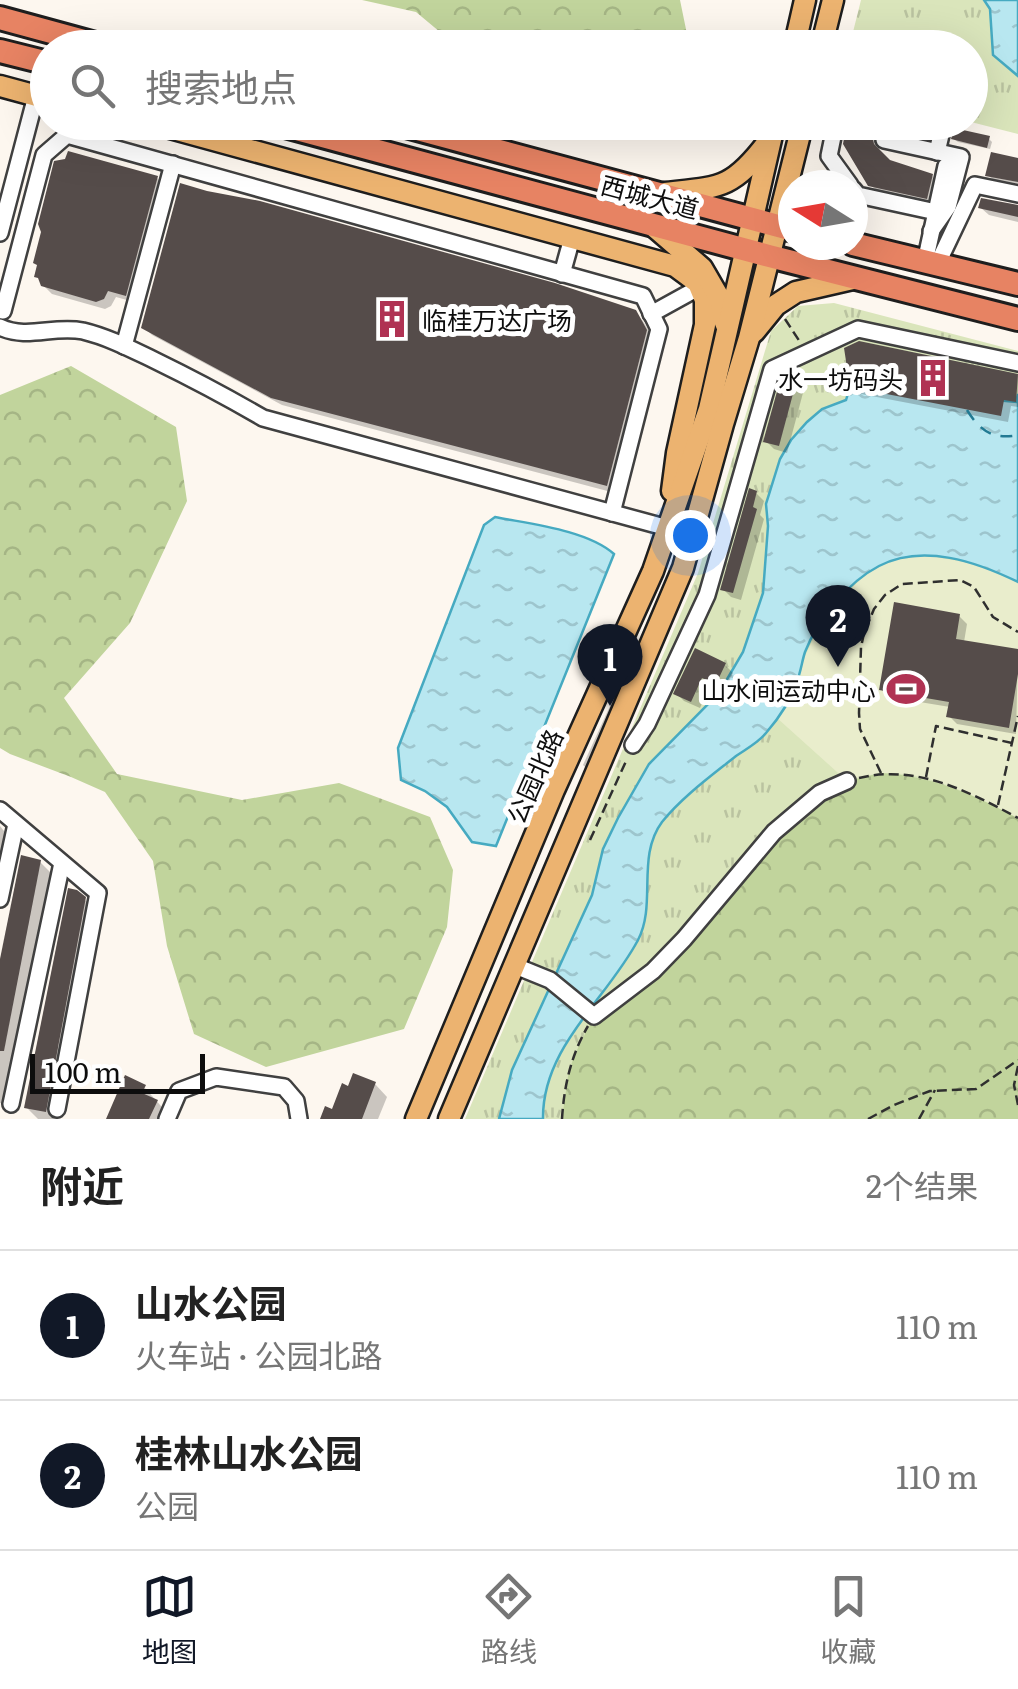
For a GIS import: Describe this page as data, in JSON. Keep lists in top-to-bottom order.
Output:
{
  "streets": {
    "highway": ["西城大道"],
    "main road": ["公园北路"]
  },
  "crossings": [
    ["西城大道", "公园北路"]
  ],
  "places": {
    "building": ["临桂万达广场", "水一坊码头"],
    "sports": ["山水间运动中心"]
  },
  "scale_bar": "100 m",
  "north": "left",
  "page": {
    "search": "搜索地点",
    "pins": ["2", "1"],
    "scale": "100 m",
    "heading": ["附近", "2个结果"],
    "list": [
      {
        "mark": "1",
        "name": "山水公园",
        "note": "火车站 · 公园北路",
        "value": "110 m"
      },
      {
        "mark": "2",
        "name": "桂林山水公园",
        "note": "公园",
        "value": "110 m"
      }
    ],
    "nav": ["地图", "路线", "收藏"]
  }
}
